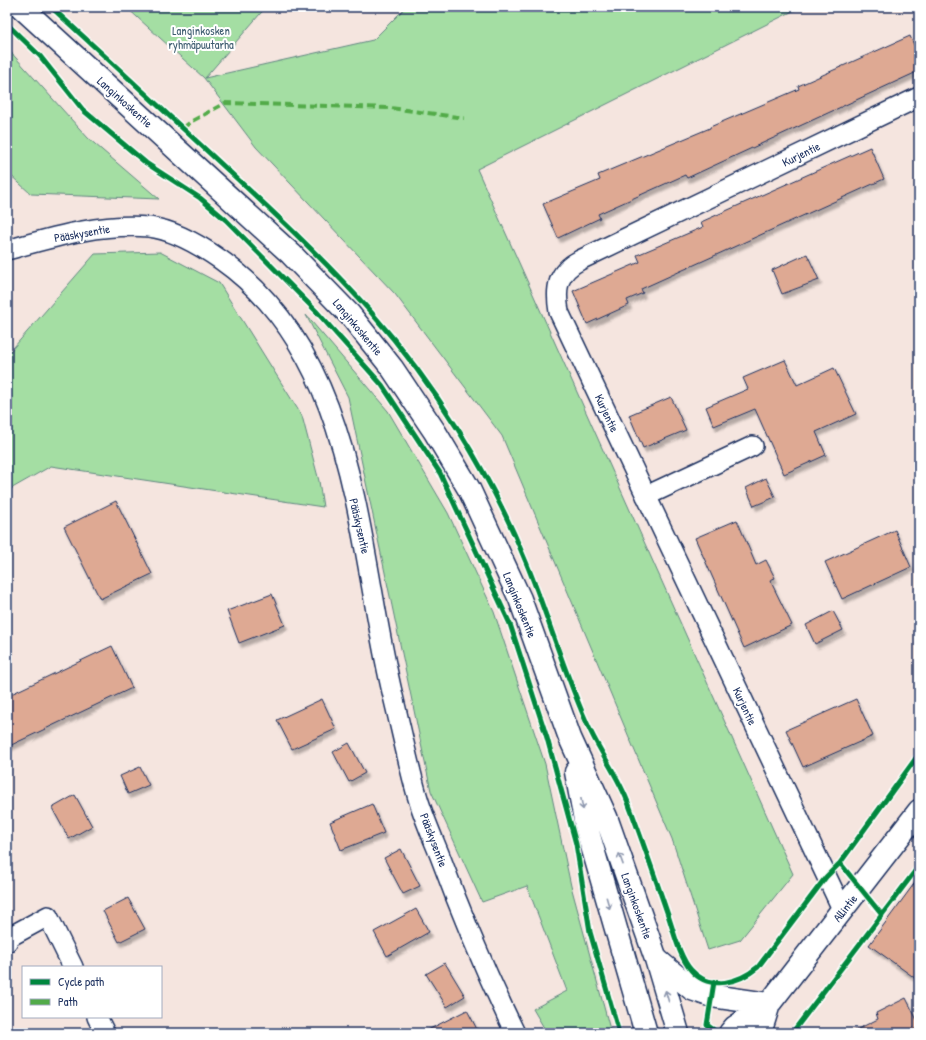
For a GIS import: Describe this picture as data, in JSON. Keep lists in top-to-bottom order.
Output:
{
  "streets": {
    "street": [
      "Langinkoskentie",
      "Kurjentie",
      "Pääskysentie",
      "Allintie"
    ]
  },
  "crossings": [
    ["Kurjentie", "Allintie"]
  ],
  "parks": ["Langinkosken ryhmäpuutarha"],
  "legend": ["Cycle path", "Path"]
}
